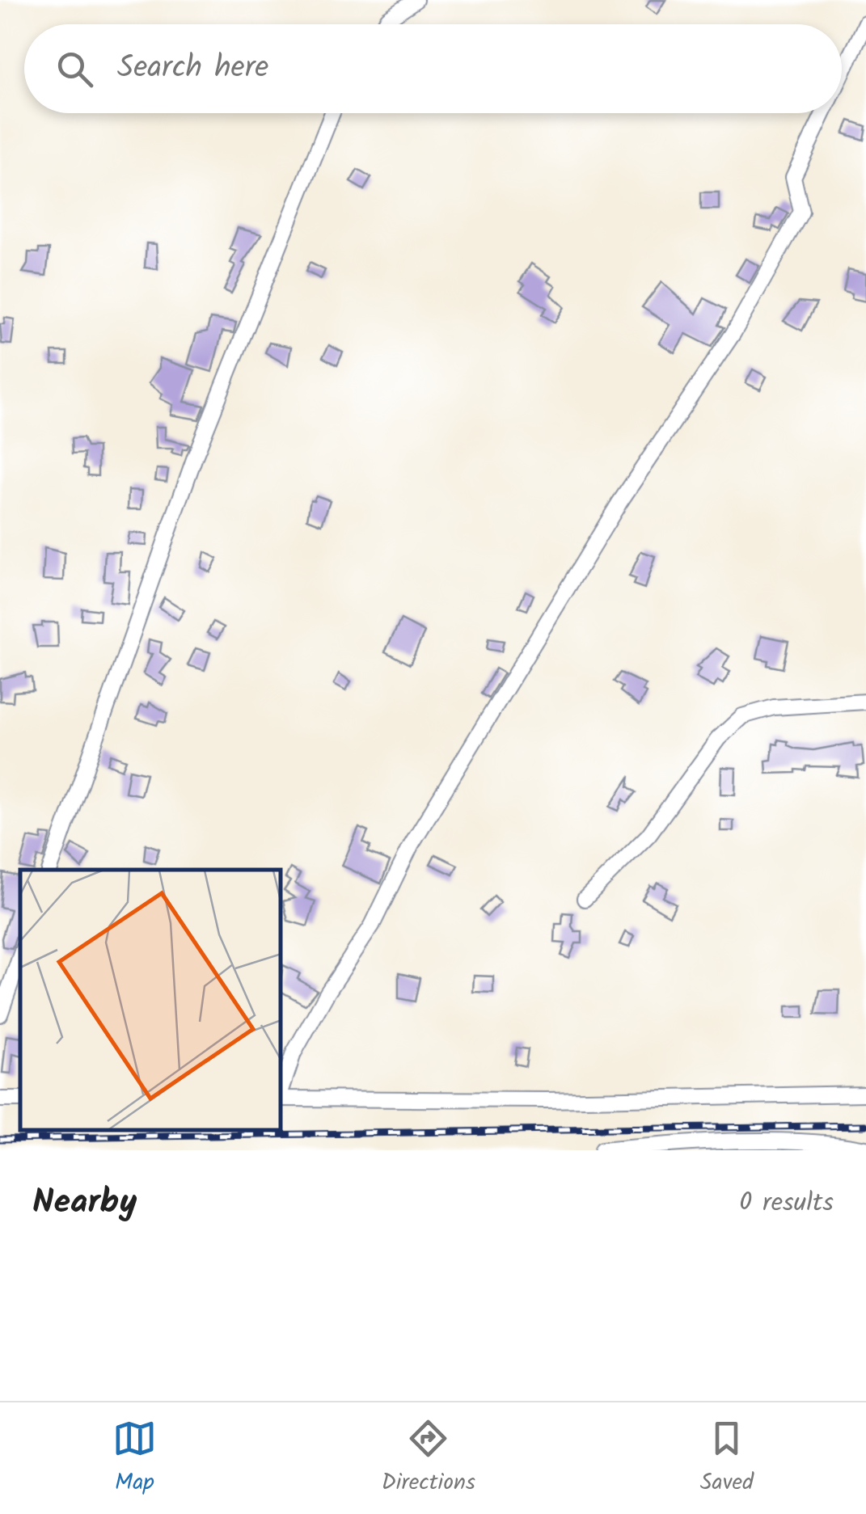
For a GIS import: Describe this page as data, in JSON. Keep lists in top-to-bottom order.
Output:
{
  "page": {
    "search": "Search here",
    "heading": ["Nearby", "0 results"],
    "nav": ["Map", "Directions", "Saved"]
  }
}
